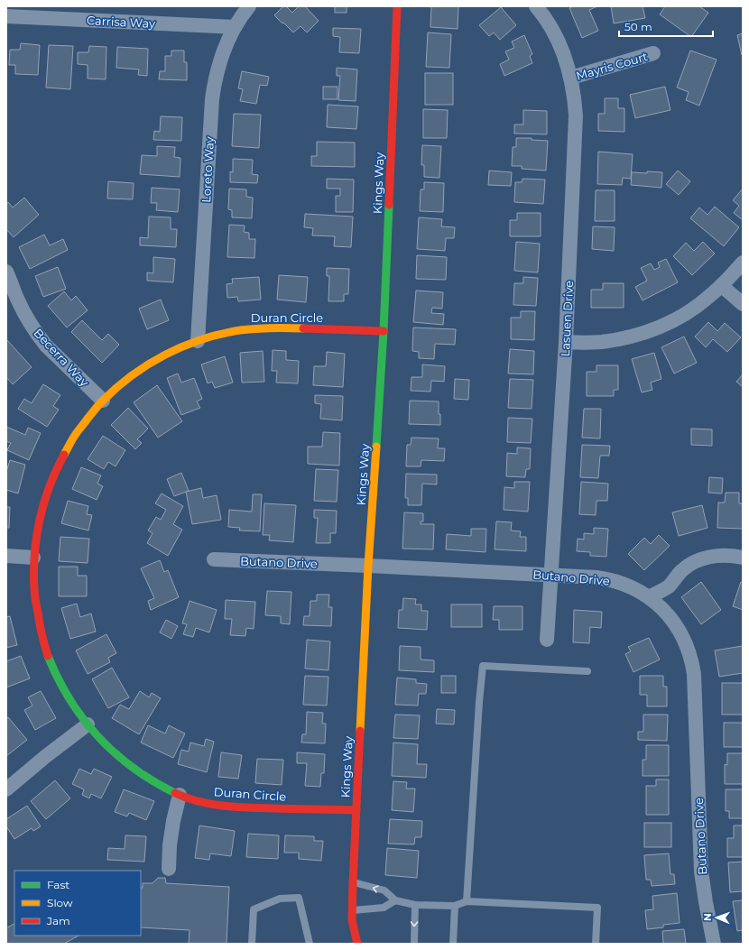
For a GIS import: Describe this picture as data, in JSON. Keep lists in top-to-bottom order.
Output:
{
  "streets": {
    "street": [
      "Carrisa Way",
      "Mayris Court",
      "Loreto Way",
      "Kings Way",
      "Duran Circle",
      "Lasuen Drive",
      "Becerra Way",
      "Butano Drive"
    ]
  },
  "crossings": [
    ["Carrisa Way", "Loreto Way"],
    ["Mayris Court", "Lasuen Drive"],
    ["Loreto Way", "Duran Circle"],
    ["Kings Way", "Duran Circle"],
    ["Kings Way", "Butano Drive"],
    ["Duran Circle", "Becerra Way"],
    ["Lasuen Drive", "Butano Drive"]
  ],
  "legend": ["Fast", "Slow", "Jam"],
  "scale_bar": "50 m",
  "north": "left"
}
